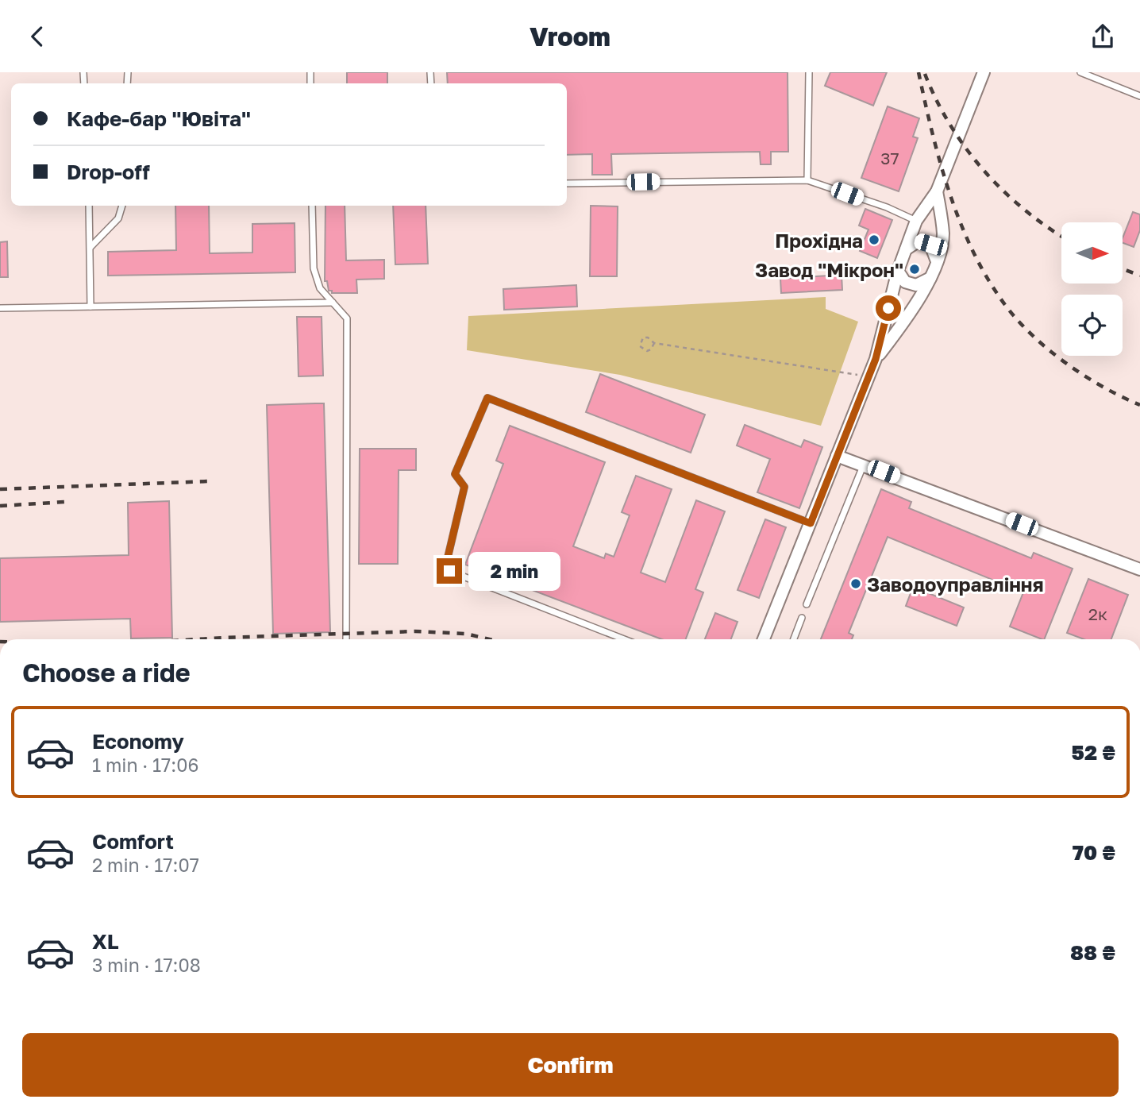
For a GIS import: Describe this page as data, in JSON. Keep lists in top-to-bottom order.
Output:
{
  "places": ["Прохідна", "Завод \"Мікрон\"", "Заводоуправління"],
  "house_numbers": ["37", "2к"],
  "north": "right",
  "page": {
    "header": "Vroom",
    "banner": ["Кафе-бар \"Ювіта\"", "Drop-off"],
    "bubble": "2 min",
    "heading": "Choose a ride",
    "list": [
      {
        "name": "Economy",
        "note": "1 min · 17:06",
        "value": "52 ₴"
      },
      {
        "name": "Comfort",
        "note": "2 min · 17:07",
        "value": "70 ₴"
      },
      {
        "name": "XL",
        "note": "3 min · 17:08",
        "value": "88 ₴"
      }
    ],
    "buttons": "Confirm"
  }
}
